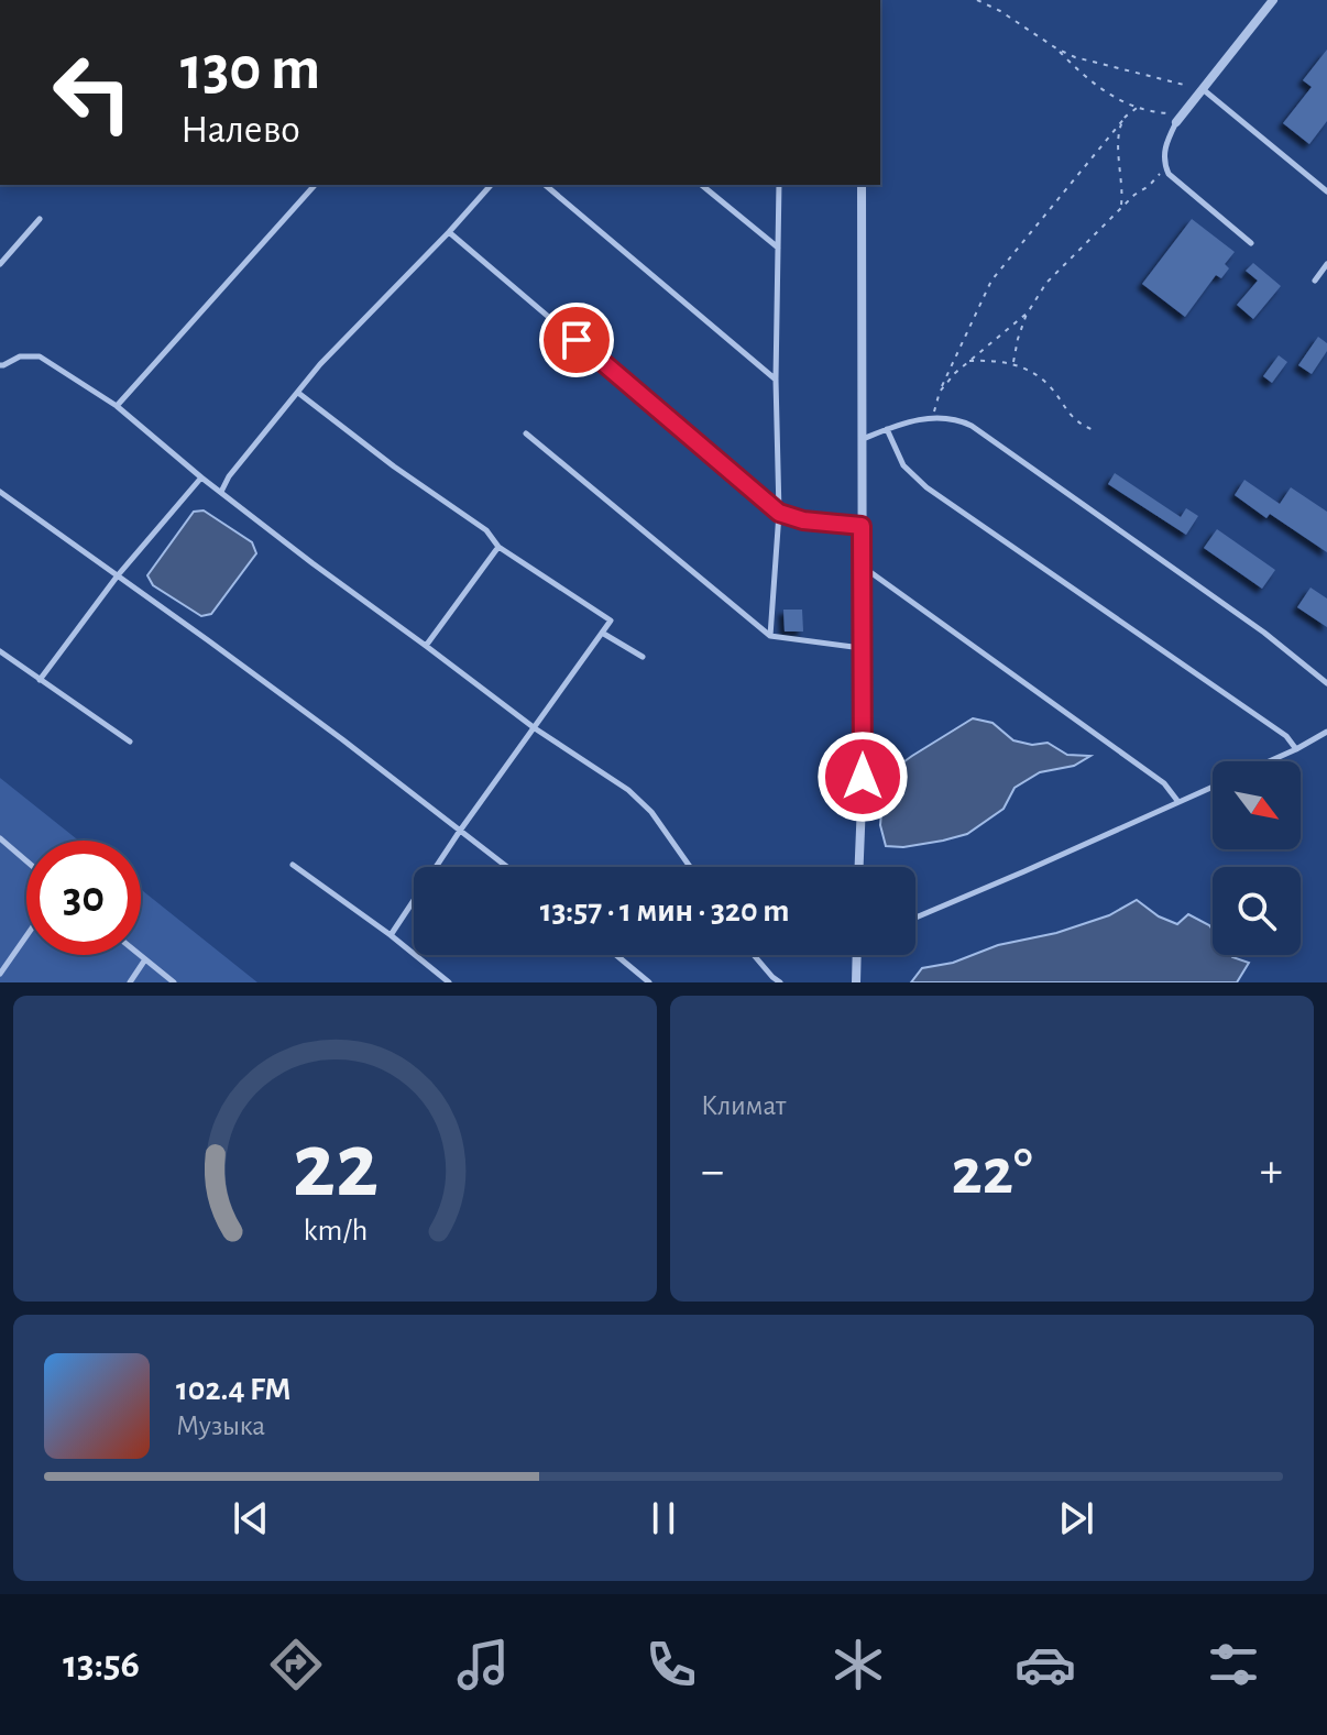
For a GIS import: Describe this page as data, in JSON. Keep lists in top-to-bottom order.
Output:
{
  "north": "bottom right",
  "page": {
    "turn": ["130 m", "Налево"],
    "limit": "30",
    "trip": "13:57 · 1 мин · 320 m",
    "tile": "Климат",
    "heat": ["−", "22°", "+"],
    "song": ["102.4 FM", "Музыка"],
    "tabs": "13:56",
    "gauge": ["22", "km/h"]
  }
}
